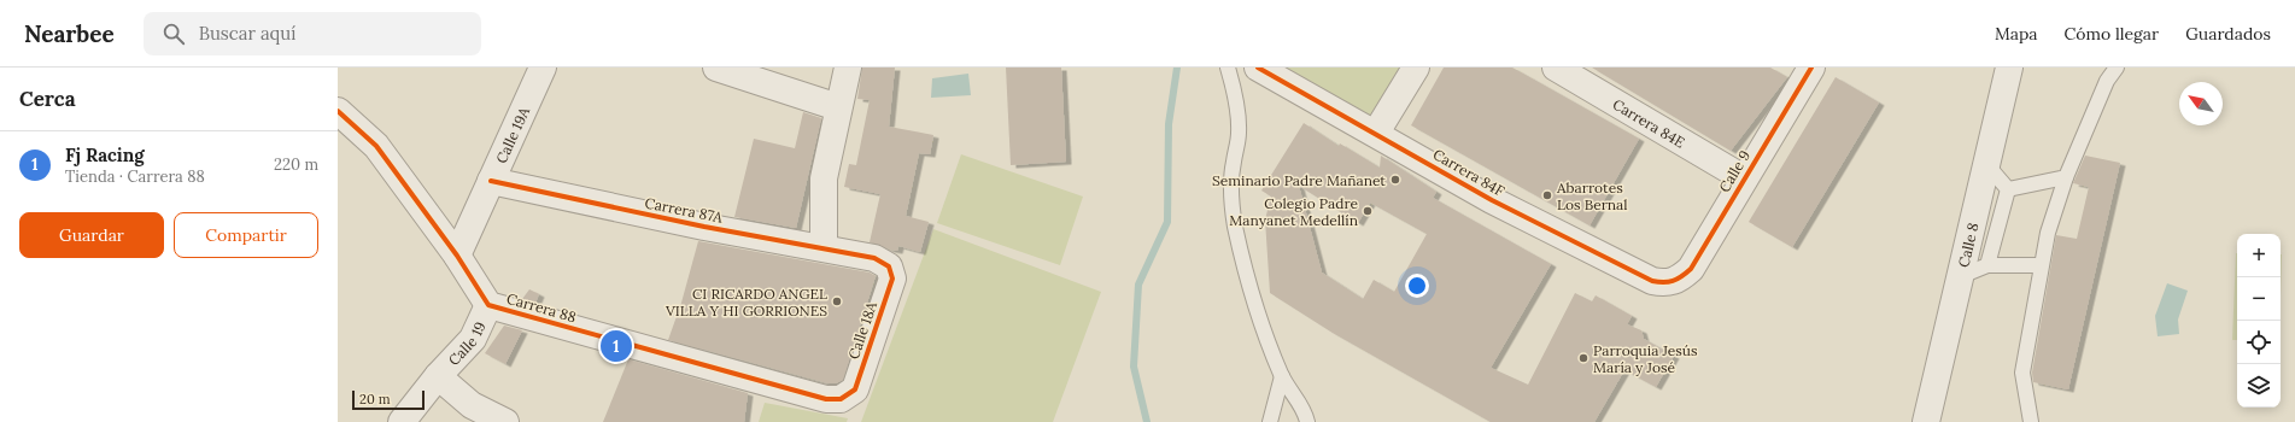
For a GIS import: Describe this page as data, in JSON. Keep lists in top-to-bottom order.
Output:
{
  "streets": {
    "street": [
      "Carrera 84E",
      "Calle 19A",
      "Calle 9",
      "Carrera 84F",
      "Carrera 87A",
      "Calle 8",
      "Carrera 88",
      "Calle 18A",
      "Calle 19"
    ]
  },
  "crossings": [
    ["Carrera 84E", "Calle 9"],
    ["Calle 19A", "Carrera 87A"],
    ["Calle 19A", "Carrera 88"],
    ["Calle 9", "Carrera 84F"],
    ["Carrera 87A", "Calle 18A"],
    ["Carrera 88", "Calle 18A"],
    ["Carrera 88", "Calle 19"]
  ],
  "places": [
    "Seminario Padre Mañanet",
    "Abarrotes Los Bernal",
    "Colegio Padre Manyanet Medellín",
    "CI RICARDO ANGEL VILLA Y HI GORRIONES",
    "Parroquia Jesús María y José"
  ],
  "scale_bar": "20 m",
  "north": "top left",
  "page": {
    "header": "Nearbee",
    "search": "Buscar aquí",
    "nav": ["Mapa", "Cómo llegar", "Guardados"],
    "heading": "Cerca",
    "list": [
      {
        "mark": "1",
        "name": "Fj Racing",
        "note": "Tienda · Carrera 88",
        "value": "220 m"
      }
    ],
    "buttons": ["Guardar", "Compartir"],
    "map_buttons": ["+", "−"],
    "pins": "1",
    "scale": "20 m"
  }
}
